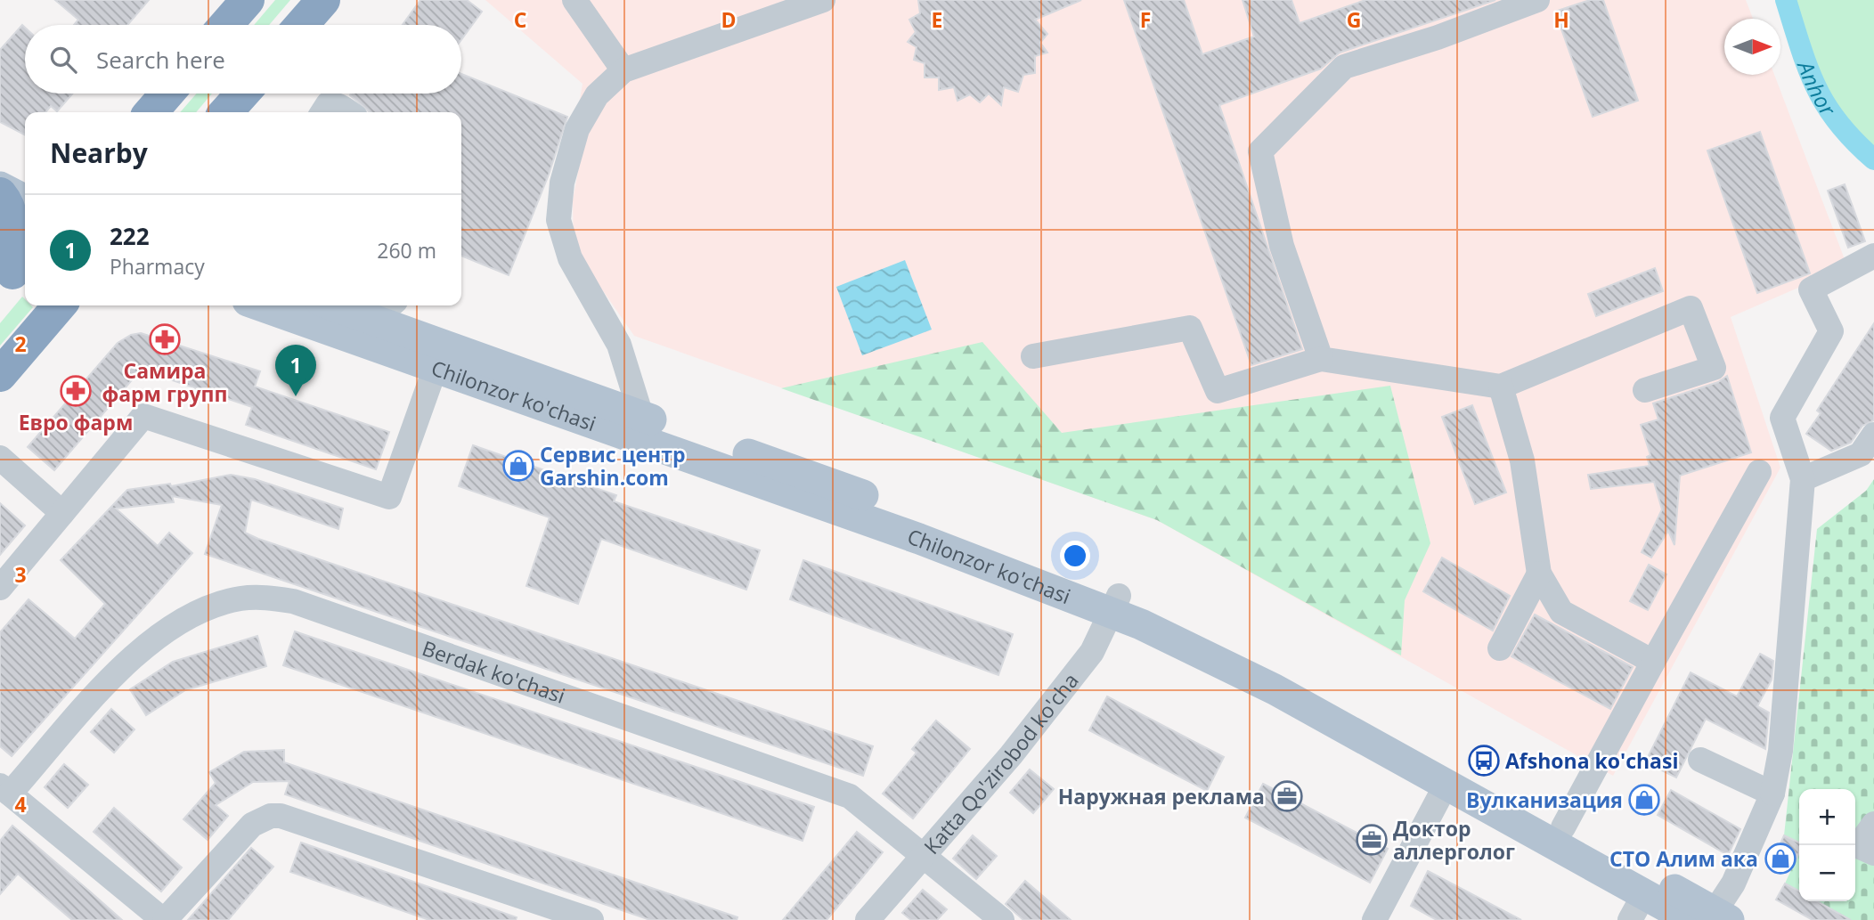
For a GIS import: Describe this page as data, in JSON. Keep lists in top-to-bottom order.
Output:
{
  "streets": {
    "main road": ["Chilonzor ko'chasi"],
    "street": ["Berdak ko'chasi", "Katta Qo'zirobod ko'cha"]
  },
  "crossings": [
    ["Chilonzor ko'chasi", "Katta Qo'zirobod ko'cha"],
    ["Berdak ko'chasi", "Katta Qo'zirobod ko'cha"]
  ],
  "water": ["Anhor"],
  "places": {
    "pharmacy": ["Самира фарм групп", "Евро фарм"],
    "shop": ["Сервис центр Garshin.com", "Вулканизация", "СТО Алим ака"],
    "bus stop": ["Afshona ko'chasi"],
    "office": ["Наружная реклама", "Доктор аллерголог"]
  },
  "north": "right",
  "page": {
    "search": "Search here",
    "heading": "Nearby",
    "list": [
      {
        "mark": "1",
        "name": "222",
        "note": "Pharmacy",
        "value": "260 m"
      }
    ],
    "pins": "1",
    "map_buttons": ["+", "−"]
  },
  "grid": {
    "columns": [
      "C",
      "D",
      "E",
      "F",
      "G",
      "H"
    ],
    "rows": ["2", "3", "4"]
  }
}
